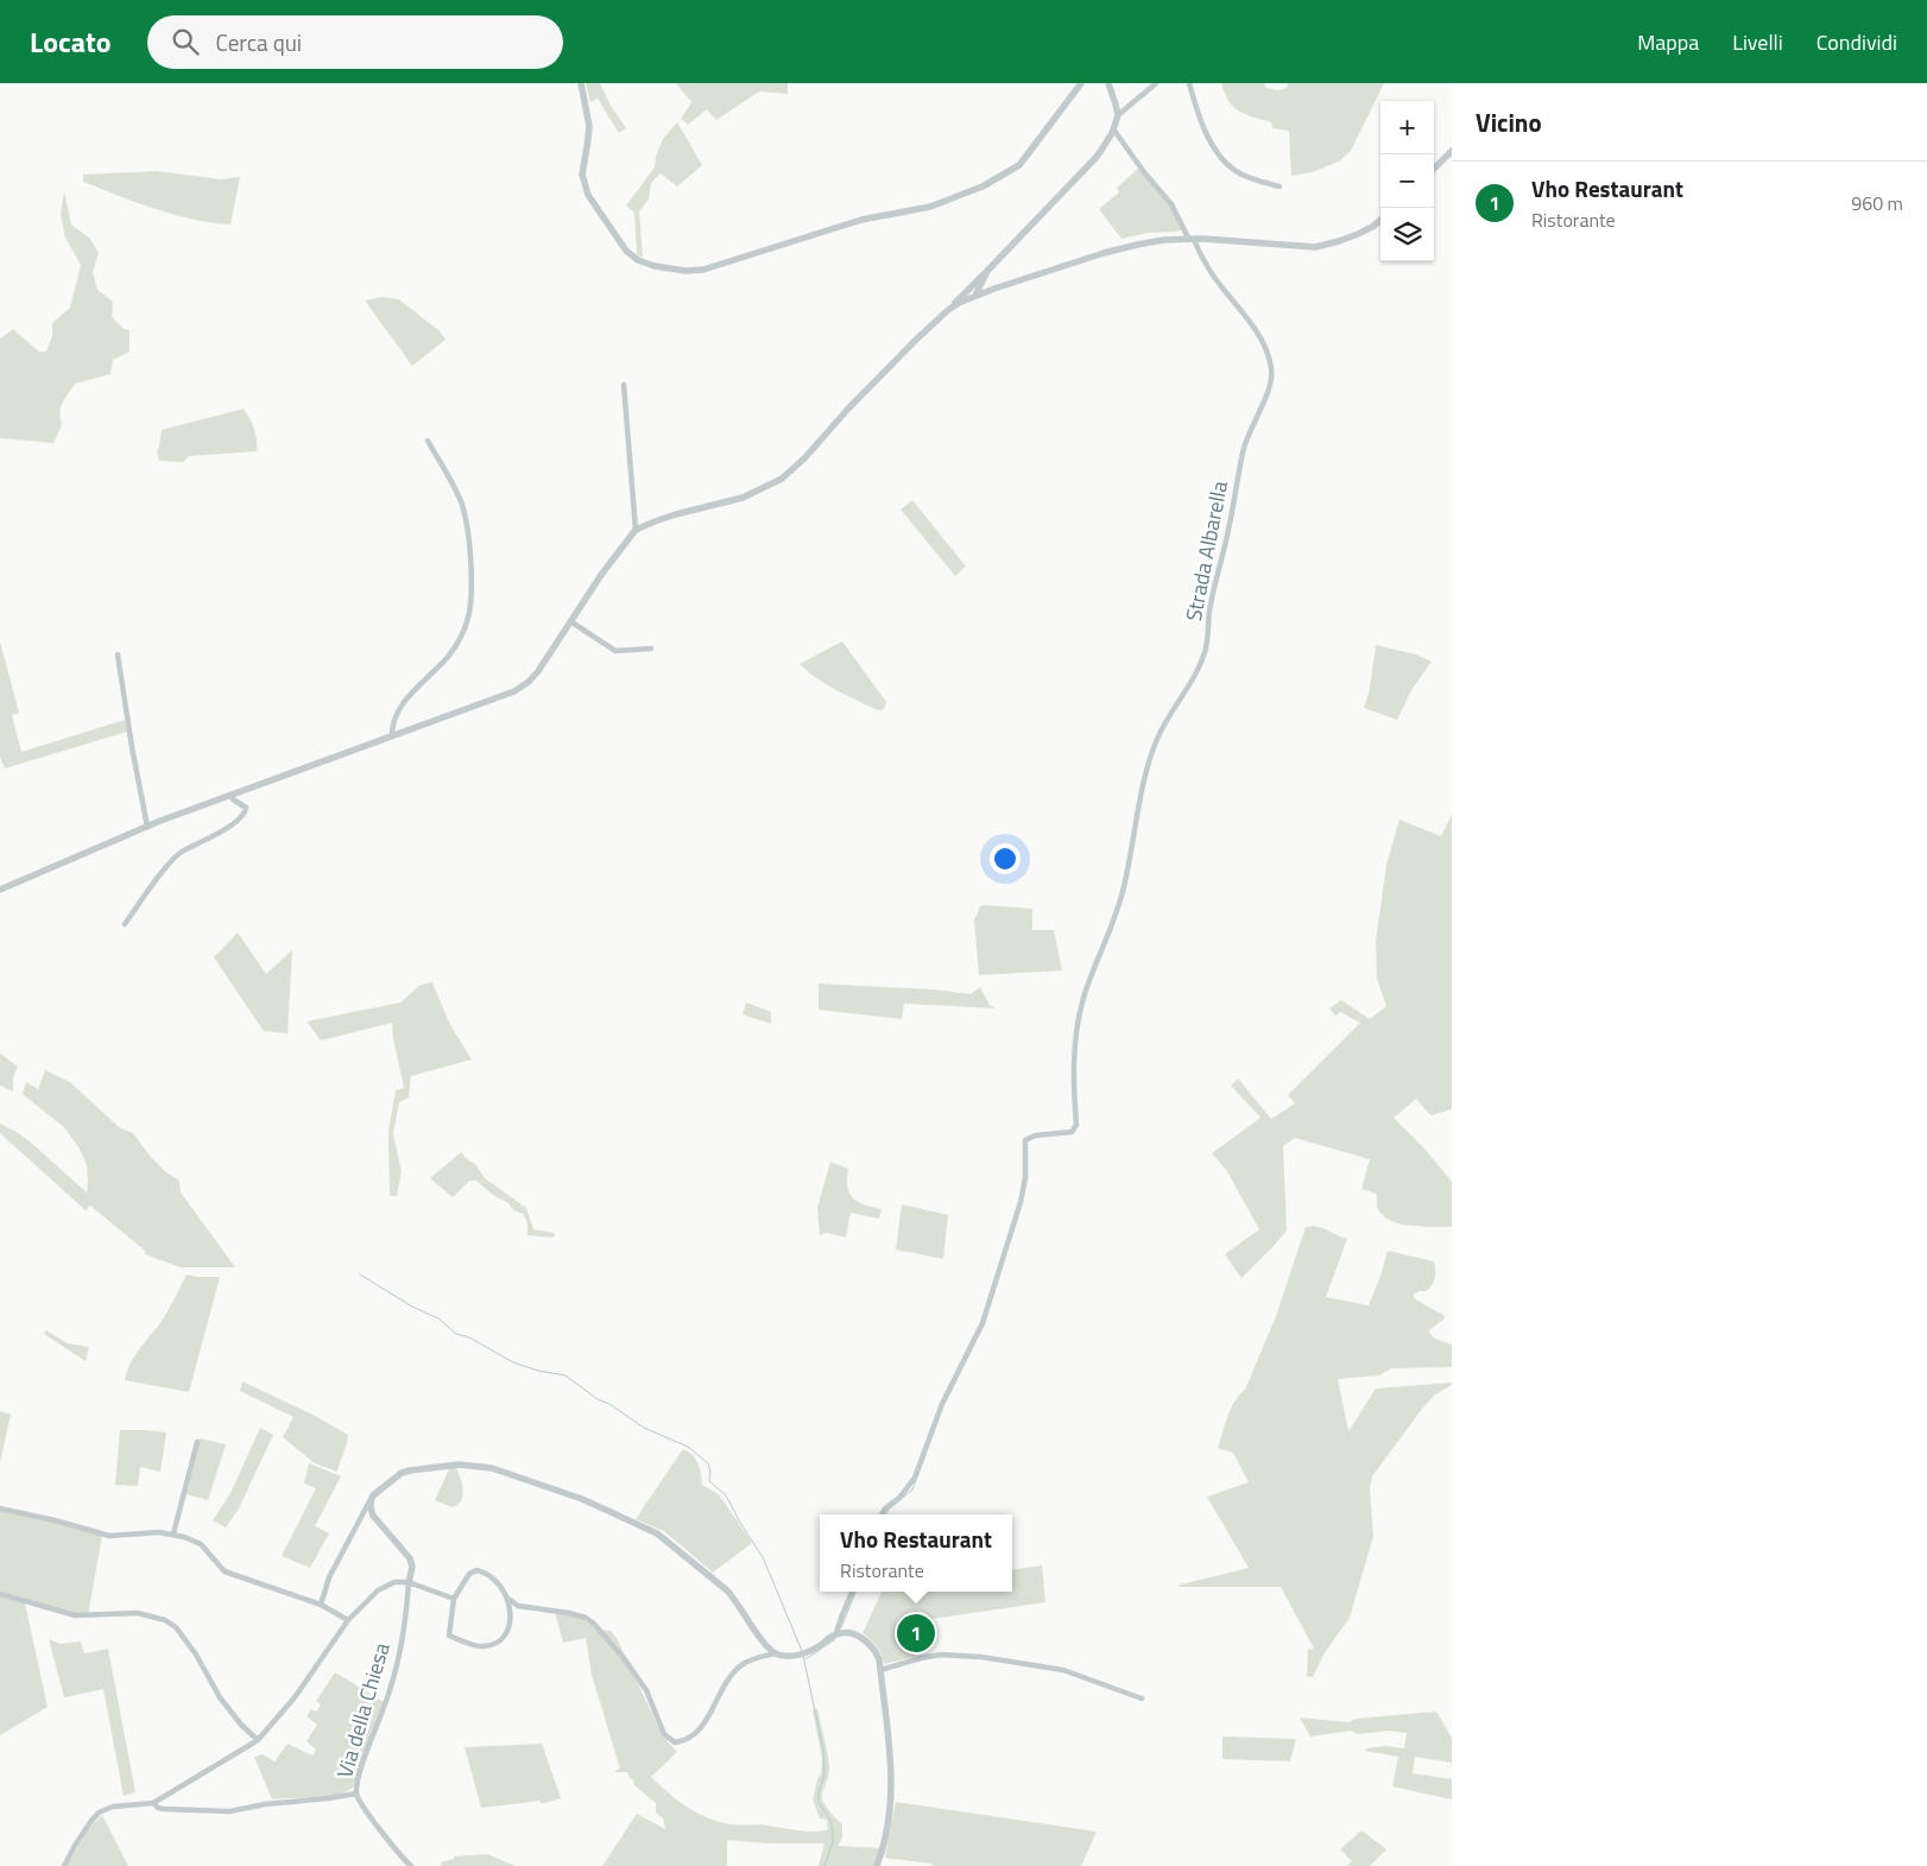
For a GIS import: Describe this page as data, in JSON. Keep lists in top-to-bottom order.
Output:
{
  "streets": {
    "street": ["Strada Albarella", "Via della Chiesa"]
  },
  "page": {
    "header": "Locato",
    "search": "Cerca qui",
    "nav": ["Mappa", "Livelli", "Condividi"],
    "heading": "Vicino",
    "map_buttons": ["+", "−"],
    "list": [
      {
        "mark": "1",
        "name": "Vho Restaurant",
        "note": "Ristorante",
        "value": "960 m"
      }
    ],
    "popup": ["Vho Restaurant", "Ristorante"],
    "pins": "1"
  }
}
